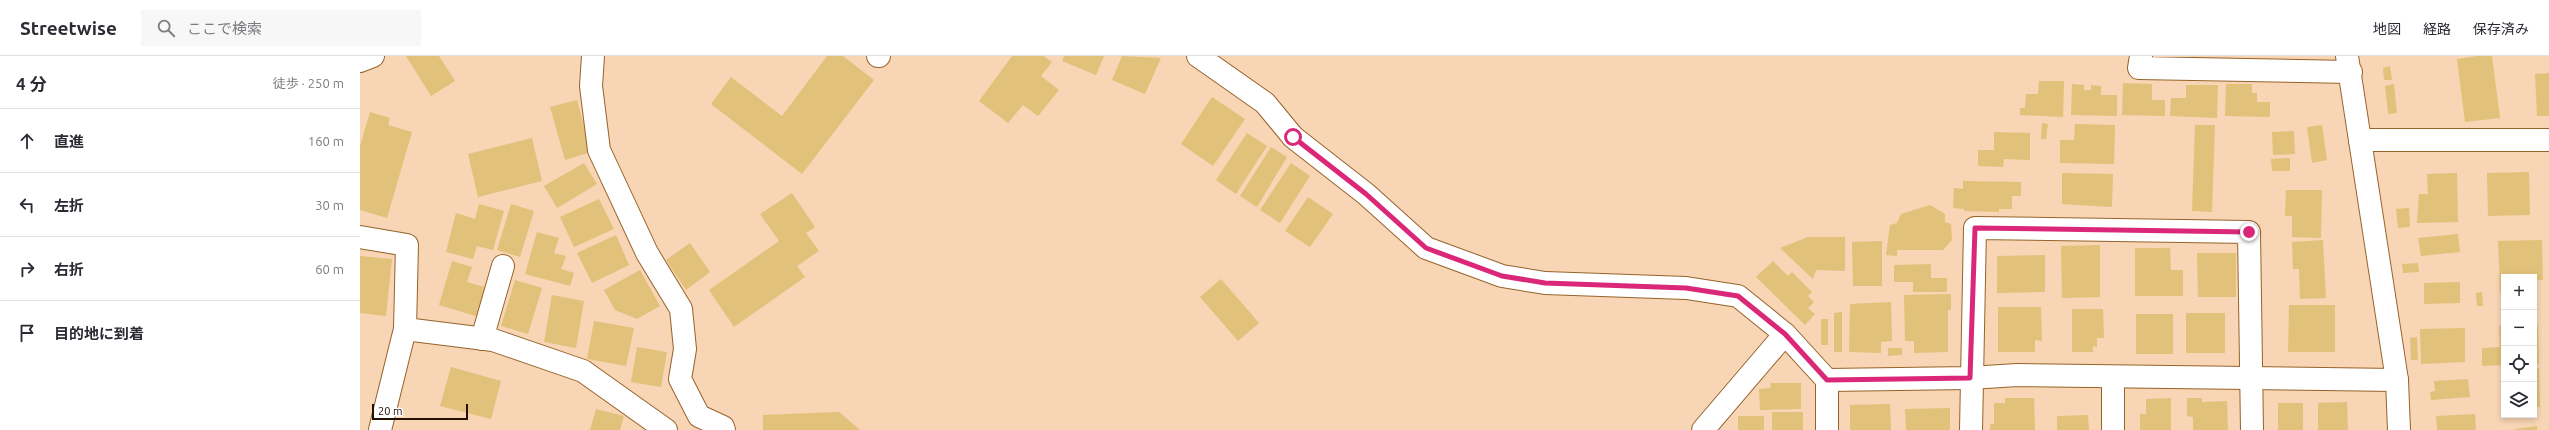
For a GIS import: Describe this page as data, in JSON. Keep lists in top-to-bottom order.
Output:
{
  "scale_bar": "20 m",
  "page": {
    "header": "Streetwise",
    "search": "ここで検索",
    "nav": ["地図", "経路", "保存済み"],
    "heading": ["4 分", "徒歩 · 250 m"],
    "list": [
      ["直進", "160 m"],
      ["左折", "30 m"],
      ["右折", "60 m"],
      "目的地に到着"
    ],
    "map_buttons": ["+", "−"],
    "scale": "20 m"
  }
}
